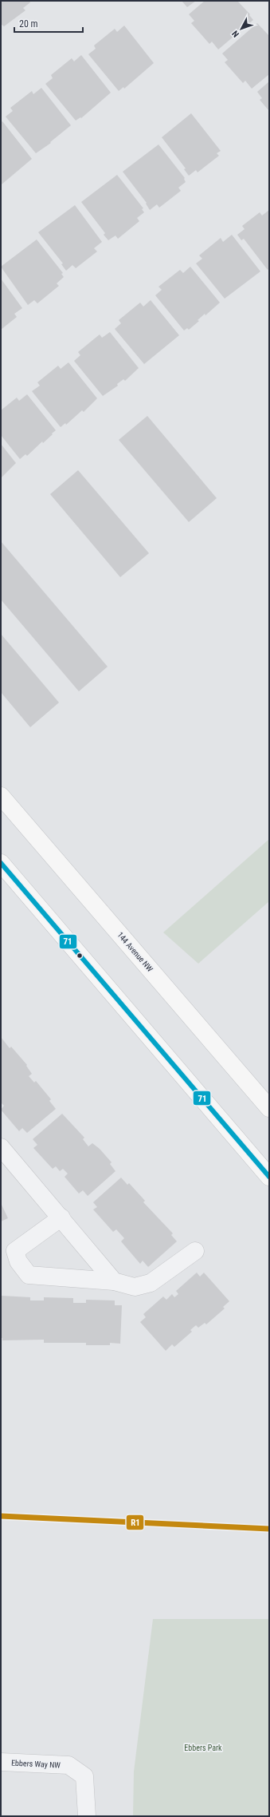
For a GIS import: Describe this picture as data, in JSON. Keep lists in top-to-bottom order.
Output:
{
  "streets": {
    "main road": ["144 Avenue NW"],
    "street": ["Ebbers Way NW"]
  },
  "parks": ["Ebbers Park"],
  "lines": ["transit line 71", "transit line R1"],
  "scale_bar": "20 m",
  "north": "bottom left"
}
